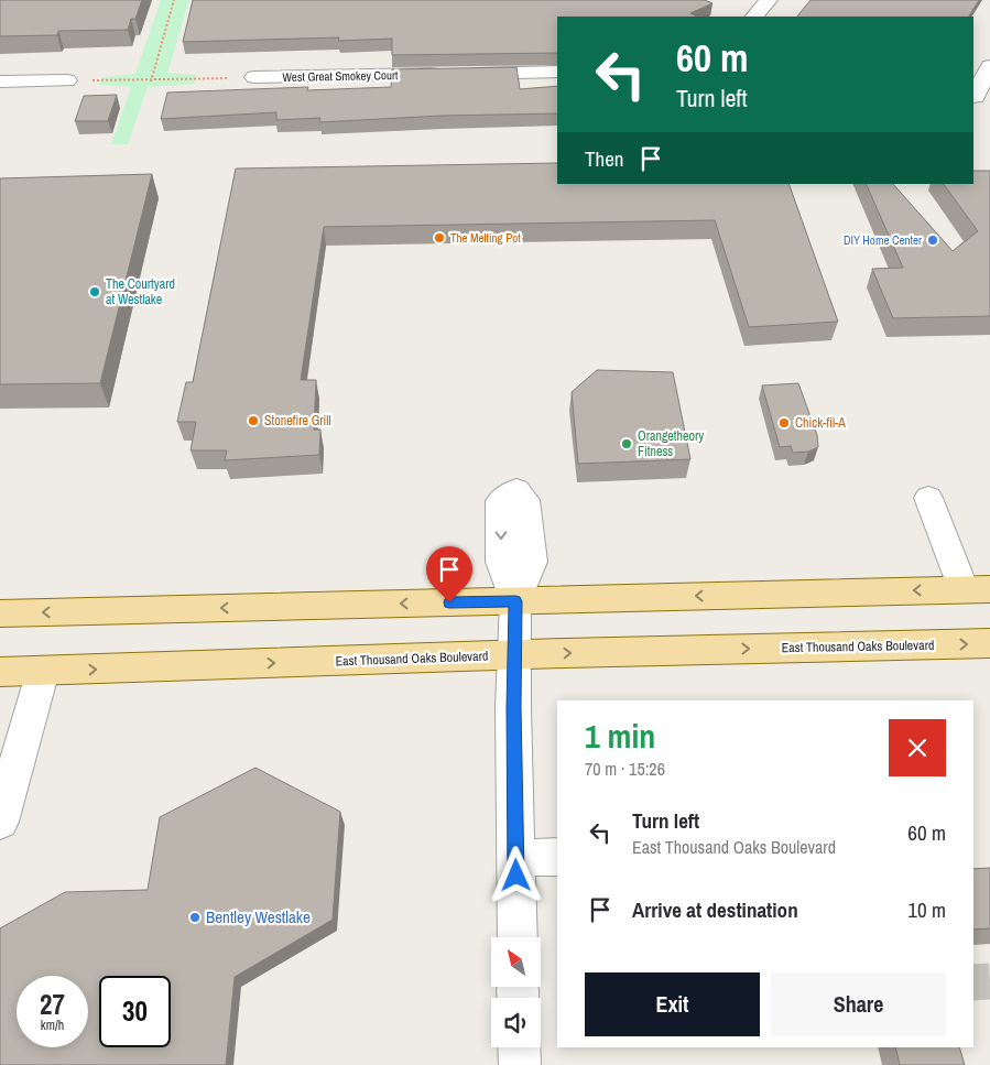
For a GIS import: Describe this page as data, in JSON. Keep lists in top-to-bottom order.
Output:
{
  "streets": {
    "main road": ["East Thousand Oaks Boulevard"],
    "street": ["West Great Smokey Court"]
  },
  "places": [
    "The Melting Pot",
    "DIY Home Center",
    "The Courtyard at Westlake",
    "Stonefire Grill",
    "Chick-fil-A",
    "Orangetheory Fitness",
    "Bentley Westlake"
  ],
  "north": "top left",
  "page": {
    "turn": ["60 m", "Turn left"],
    "then": "Then",
    "heading": ["1 min", "70 m · 15:26"],
    "list": [
      {
        "name": "Turn left",
        "note": "East Thousand Oaks Boulevard",
        "value": "60 m"
      },
      {
        "name": "Arrive at destination",
        "value": "10 m"
      }
    ],
    "buttons": ["Exit", "Share"],
    "speed": "27 km/h",
    "limit": "30"
  }
}
